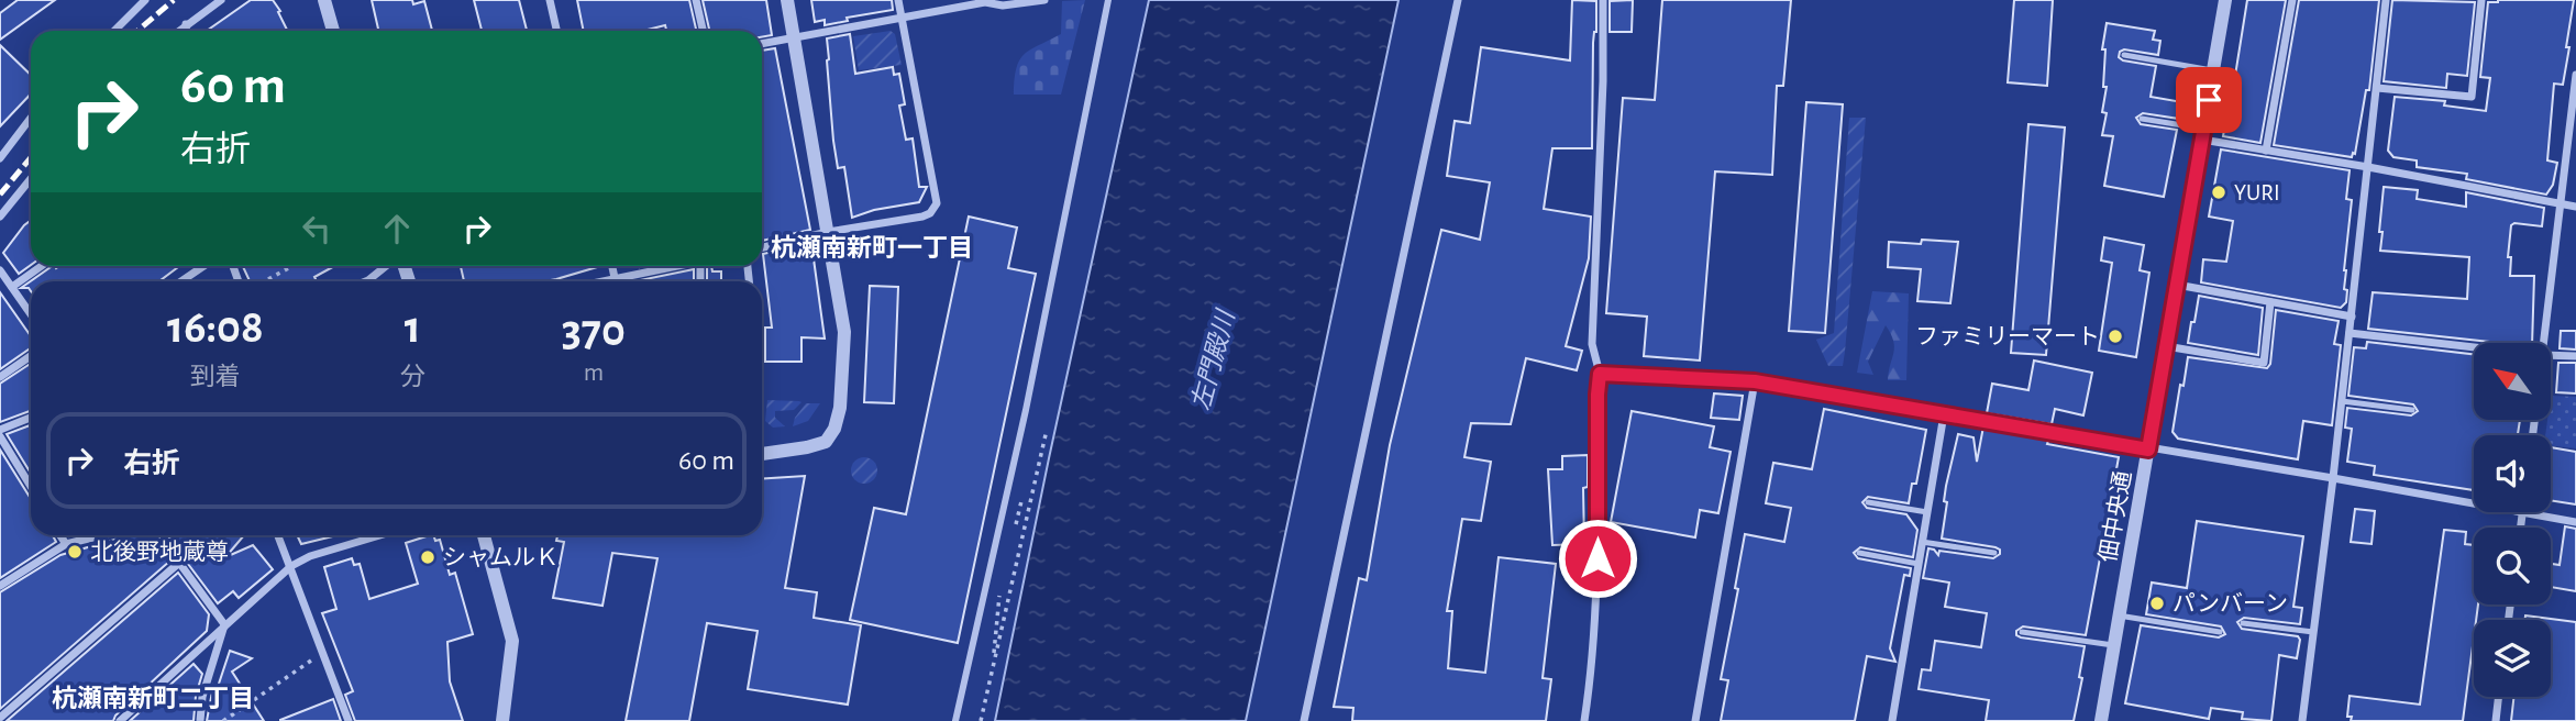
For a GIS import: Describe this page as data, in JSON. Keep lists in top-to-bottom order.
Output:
{
  "streets": {
    "street": ["佃中央通"]
  },
  "districts": ["杭瀬南新町一丁目", "杭瀬南新町二丁目"],
  "water": ["左門殿川"],
  "places": [
    "YURI",
    "ファミリーマート",
    "北後野地蔵尊",
    "シャムルＫ",
    "パンバーン"
  ],
  "north": "top left",
  "page": {
    "turn": ["60 m", "右折"],
    "eta": [
      "16:08",
      "到着",
      "1",
      "分",
      "370",
      "m"
    ],
    "list": [
      {
        "name": "右折",
        "value": "60 m"
      }
    ]
  }
}
